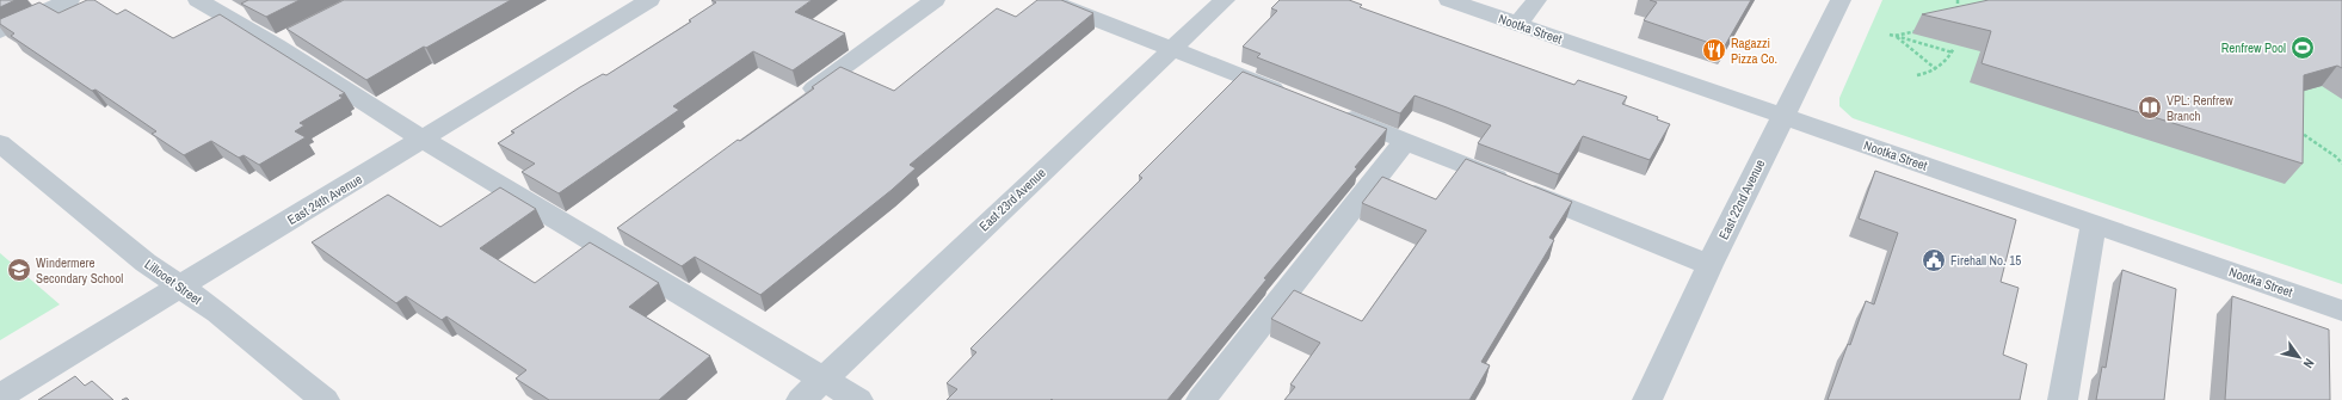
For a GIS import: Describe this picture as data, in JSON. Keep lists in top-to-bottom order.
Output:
{
  "streets": {
    "street": [
      "Nootka Street",
      "East 24th Avenue",
      "East 23rd Avenue",
      "East 22nd Avenue",
      "Lillooet Street"
    ]
  },
  "crossings": [
    ["Nootka Street", "East 22nd Avenue"],
    ["East 24th Avenue", "Lillooet Street"]
  ],
  "places": {
    "sports": ["Renfrew Pool"],
    "restaurant": ["Ragazzi Pizza Co."],
    "library": ["VPL: Renfrew Branch"],
    "public building": ["Firehall No. 15"],
    "school or university": ["Windermere Secondary School"]
  },
  "north": "bottom right"
}
